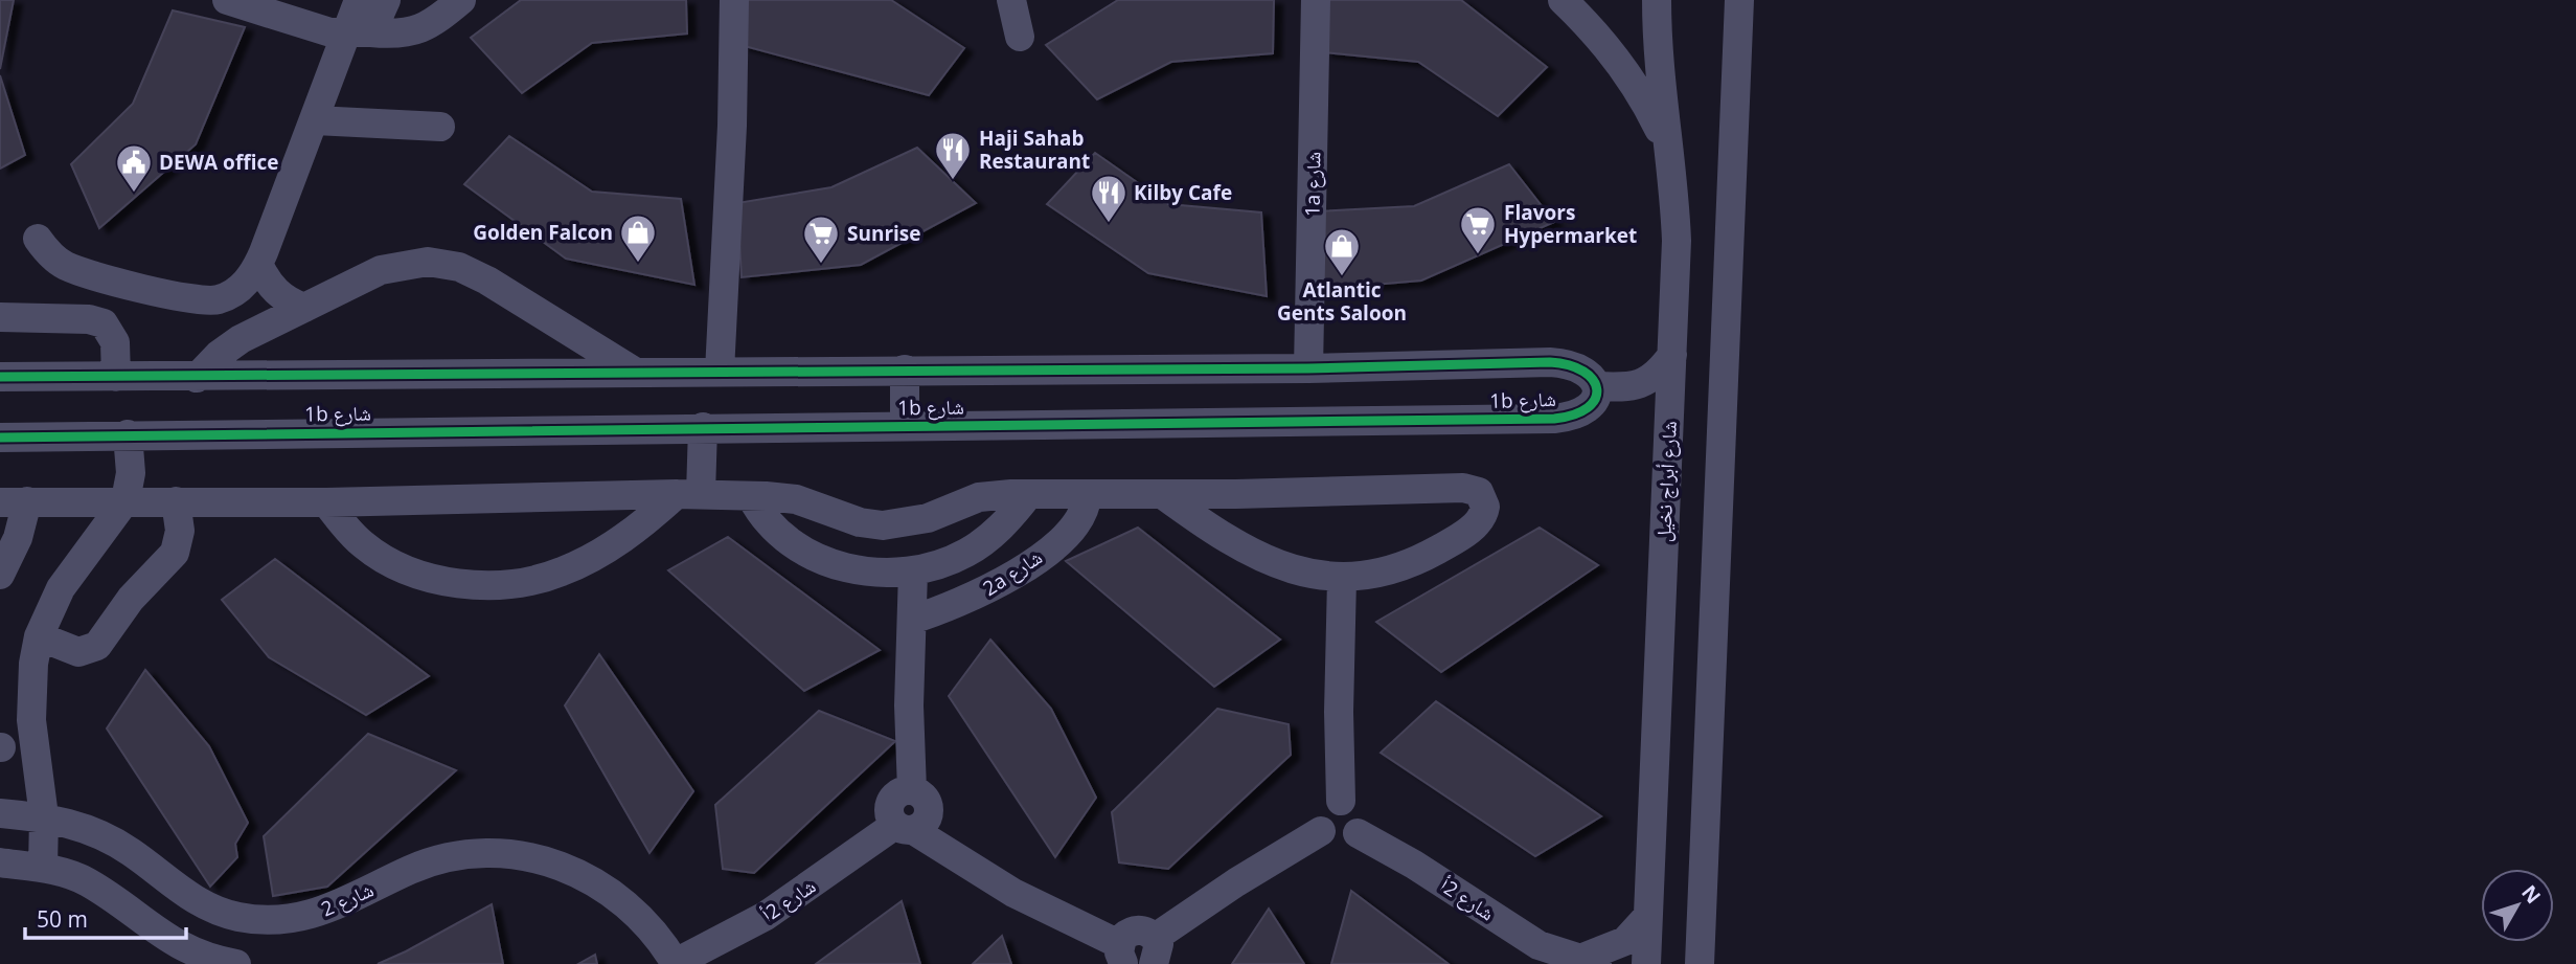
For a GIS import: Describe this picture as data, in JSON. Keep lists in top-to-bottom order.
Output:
{
  "streets": {
    "street": [
      "1a شارع",
      "1b شارع",
      "شارع أبراج نخيل",
      "2a شارع",
      "شارع 2",
      "شارع 2أ"
    ]
  },
  "crossings": [
    ["1a شارع", "1b شارع"],
    ["شارع أبراج نخيل", "شارع 2أ"],
    ["شارع 2", "شارع 2أ"]
  ],
  "places": {
    "restaurant": ["Haji Sahab Restaurant", "Kilby Cafe"],
    "public building": ["DEWA office"],
    "supermarket": ["Flavors Hypermarket", "Sunrise"],
    "shop": ["Golden Falcon", "Atlantic Gents Saloon"]
  },
  "scale_bar": "50 m",
  "north": "top right"
}
